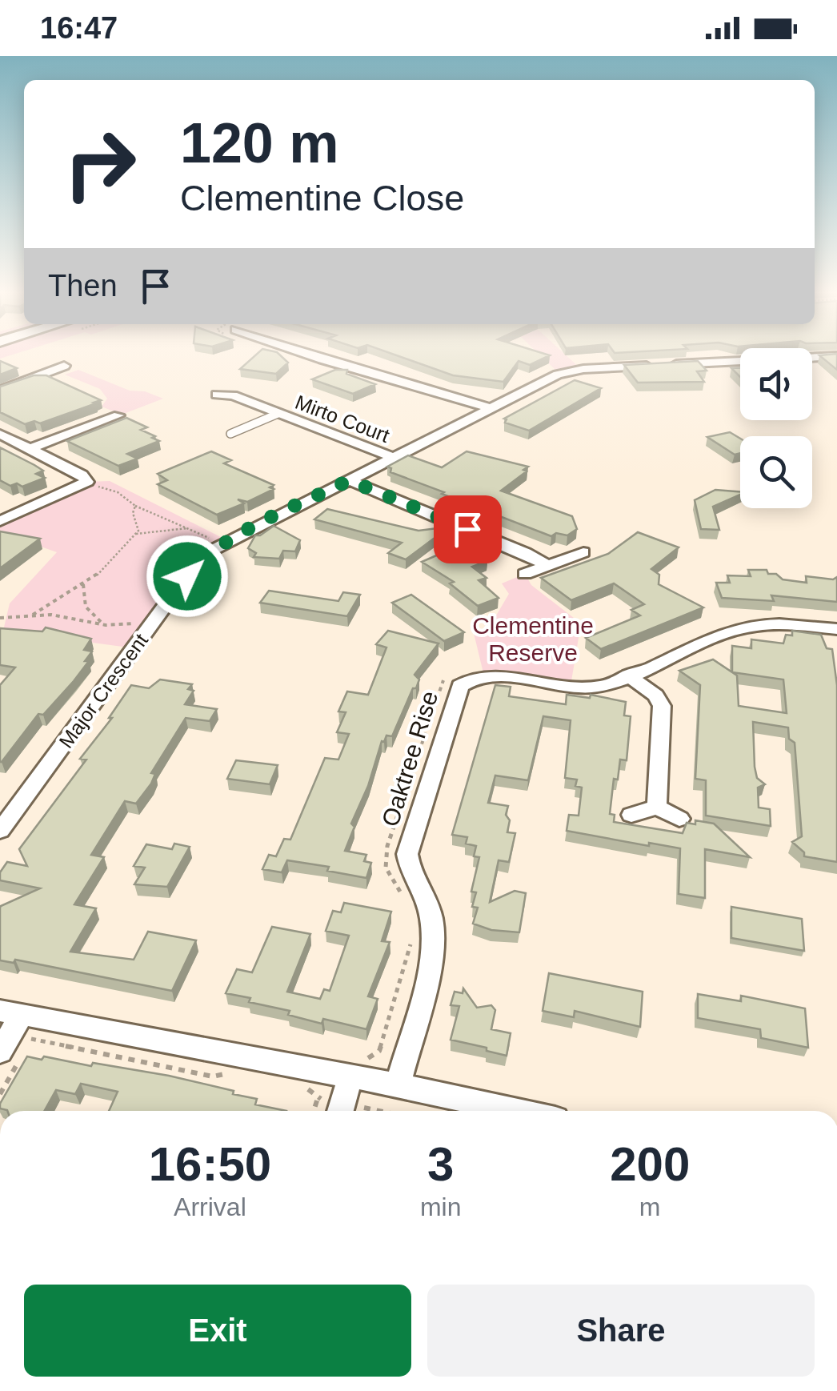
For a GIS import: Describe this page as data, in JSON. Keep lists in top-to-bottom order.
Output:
{
  "streets": {
    "street": ["Mirto Court", "Major Crescent", "Oaktree Rise"]
  },
  "crossings": [
    ["Mirto Court", "Major Crescent"]
  ],
  "parks": ["Clementine Reserve"],
  "page": {
    "status": "16:47",
    "turn": ["120 m", "Clementine Close"],
    "then": "Then",
    "eta": [
      "16:50",
      "Arrival",
      "3",
      "min",
      "200",
      "m"
    ],
    "buttons": ["Exit", "Share"]
  }
}
